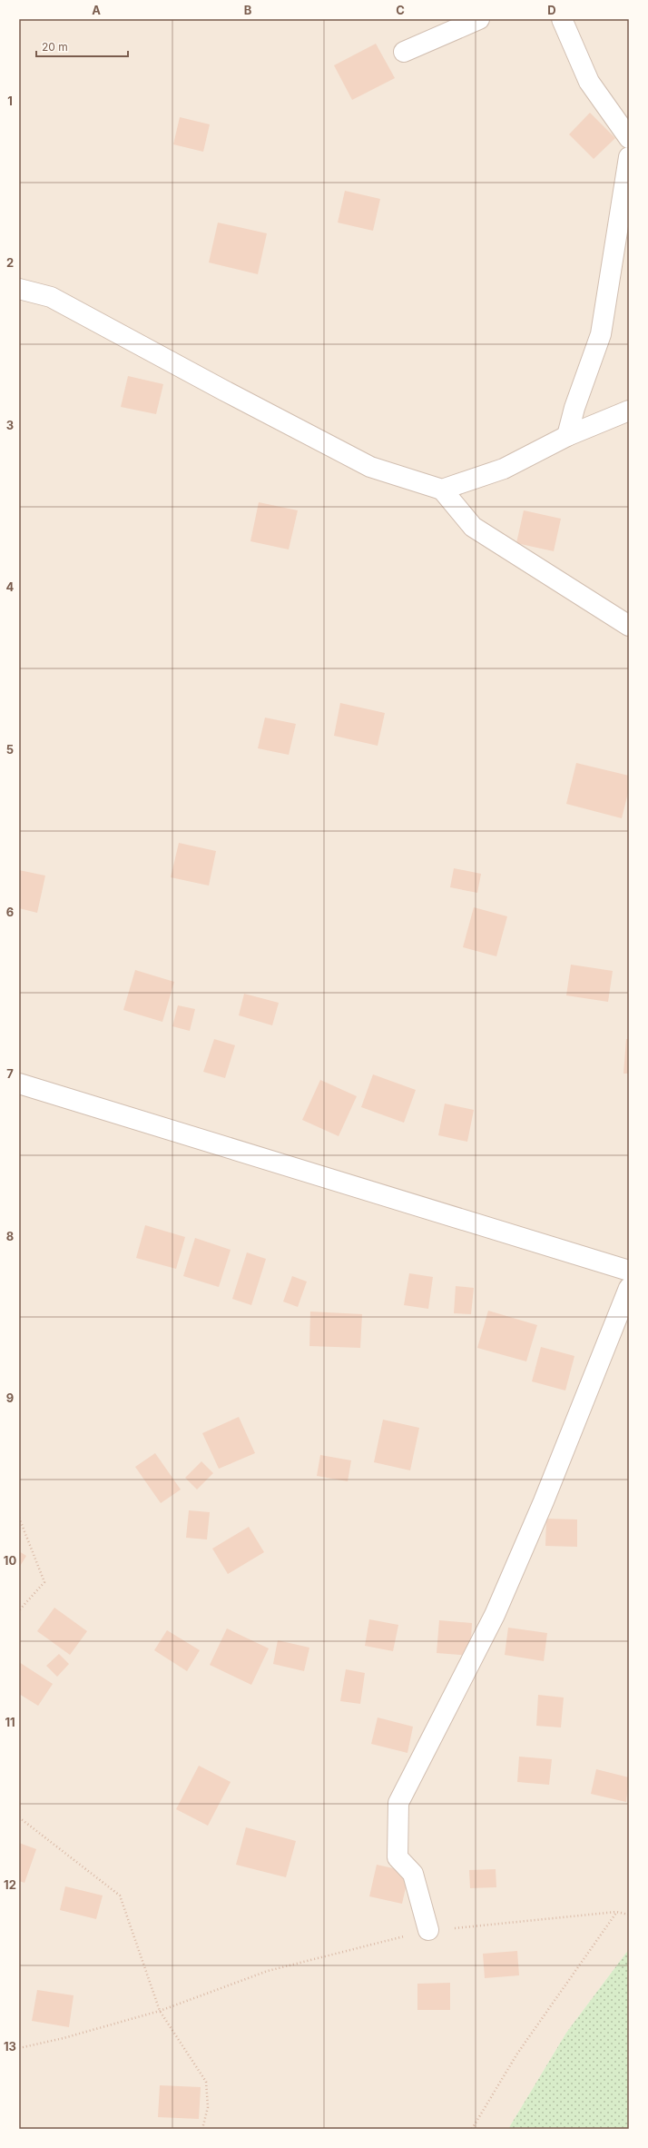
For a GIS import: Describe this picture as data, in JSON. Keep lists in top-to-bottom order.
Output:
{
  "scale_bar": "20 m",
  "grid": {
    "columns": [
      "A",
      "B",
      "C",
      "D"
    ],
    "rows": [
      "1",
      "2",
      "3",
      "4",
      "5",
      "6",
      "7",
      "8",
      "9",
      "10",
      "11",
      "12",
      "13"
    ]
  }
}
